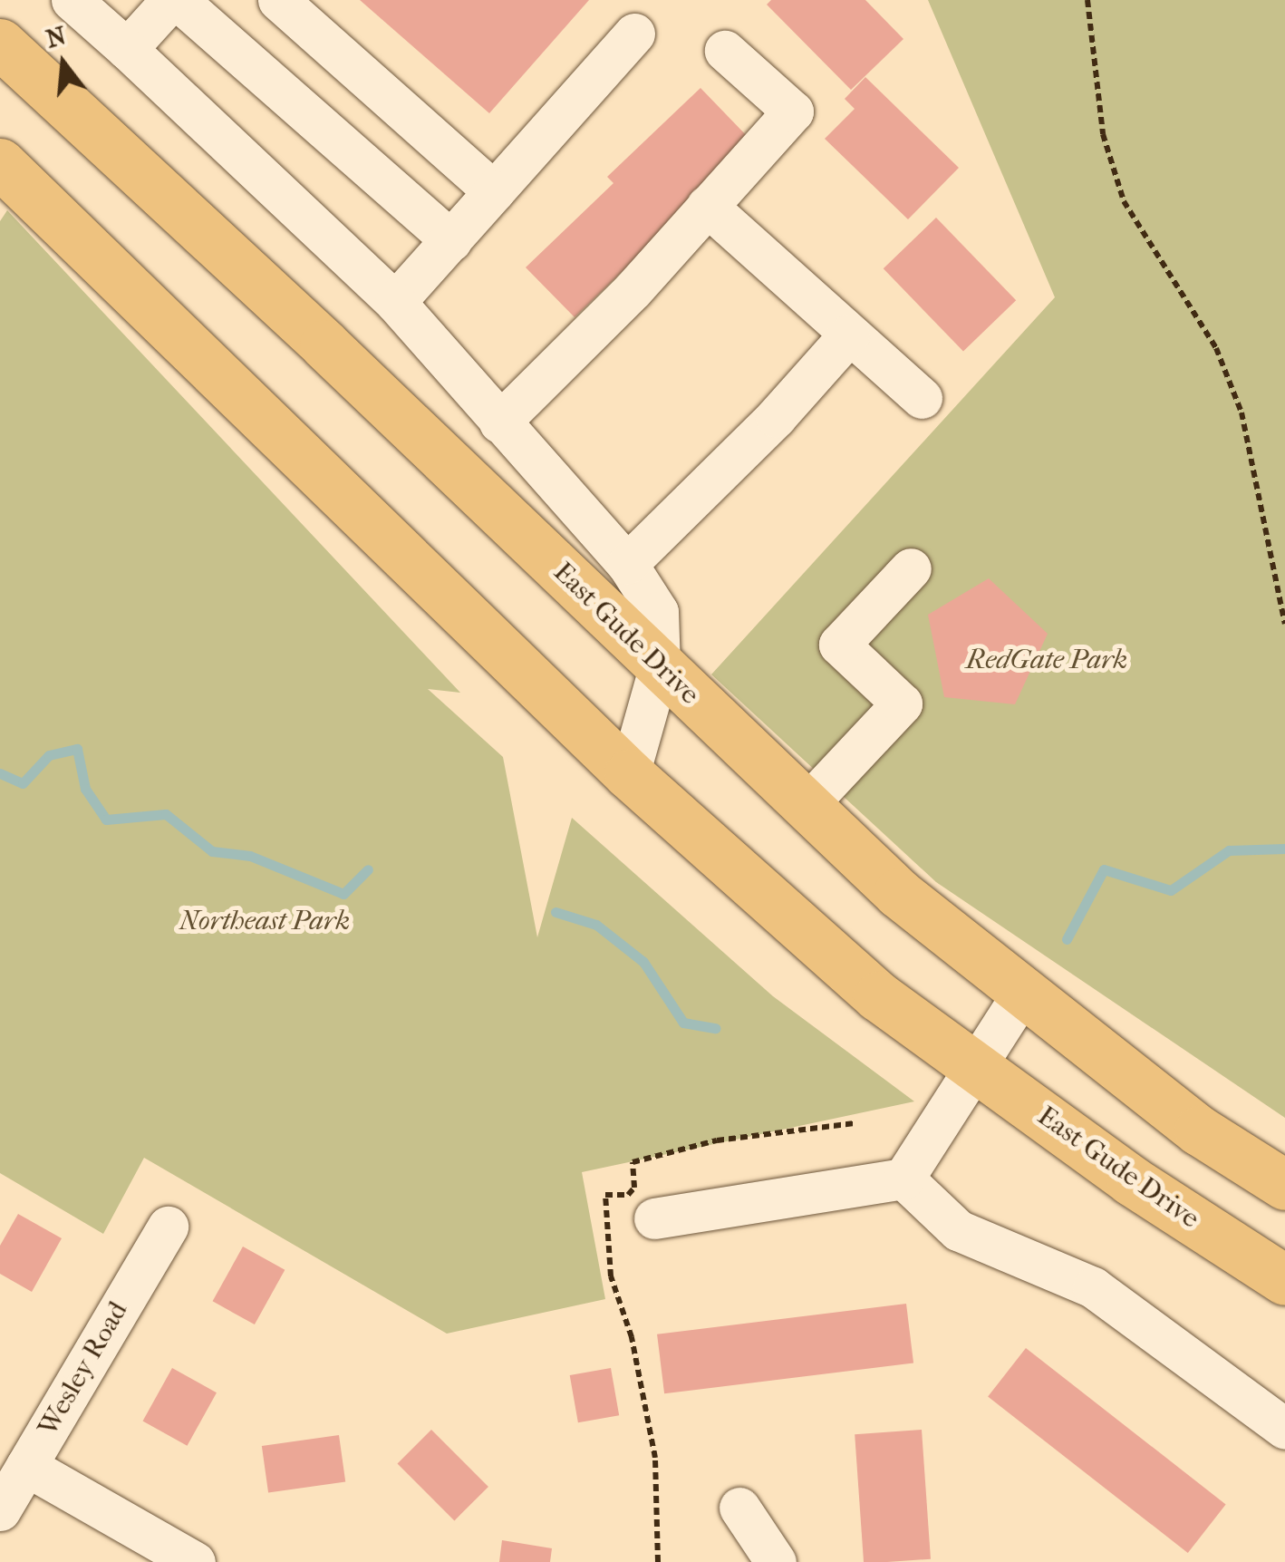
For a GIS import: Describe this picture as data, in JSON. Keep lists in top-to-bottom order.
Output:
{
  "streets": {
    "main road": ["East Gude Drive"],
    "street": ["Wesley Road"]
  },
  "parks": ["RedGate Park", "Northeast Park"],
  "north": "top"
}
